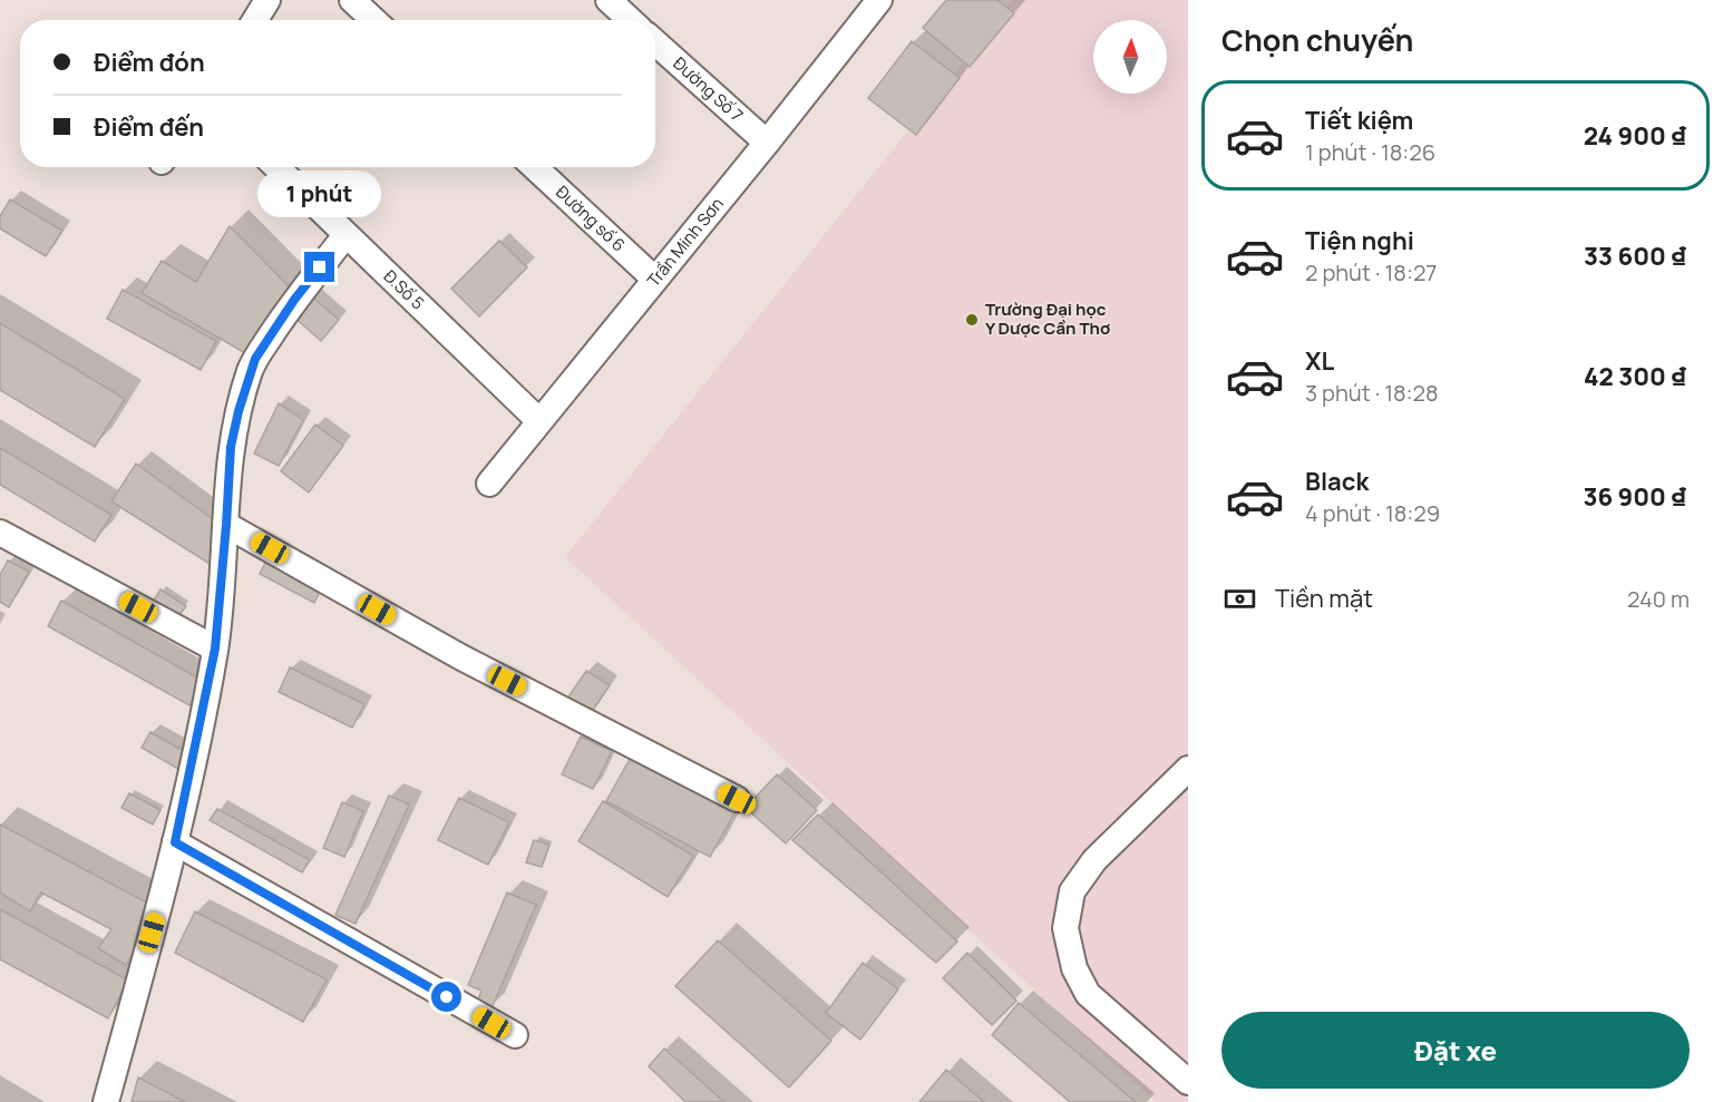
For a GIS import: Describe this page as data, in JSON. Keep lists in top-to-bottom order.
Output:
{
  "streets": {
    "street": [
      "Đường Số 7",
      "Đường số 6",
      "Trần Minh Sơn",
      "Đ.Số 5"
    ]
  },
  "crossings": [
    ["Đường Số 7", "Trần Minh Sơn"],
    ["Đường số 6", "Trần Minh Sơn"],
    ["Trần Minh Sơn", "Đ.Số 5"]
  ],
  "places": ["Trường Đại học Y Dược Cần Thơ"],
  "north": "top",
  "page": {
    "heading": "Chọn chuyến",
    "banner": ["Điểm đón", "Điểm đến"],
    "list": [
      {
        "name": "Tiết kiệm",
        "note": "1 phút · 18:26",
        "value": "24 900 ₫"
      },
      {
        "name": "Tiện nghi",
        "note": "2 phút · 18:27",
        "value": "33 600 ₫"
      },
      {
        "name": "XL",
        "note": "3 phút · 18:28",
        "value": "42 300 ₫"
      },
      {
        "name": "Black",
        "note": "4 phút · 18:29",
        "value": "36 900 ₫"
      }
    ],
    "bubble": "1 phút",
    "pay": ["Tiền mặt", "240 m"],
    "buttons": "Đặt xe"
  }
}
